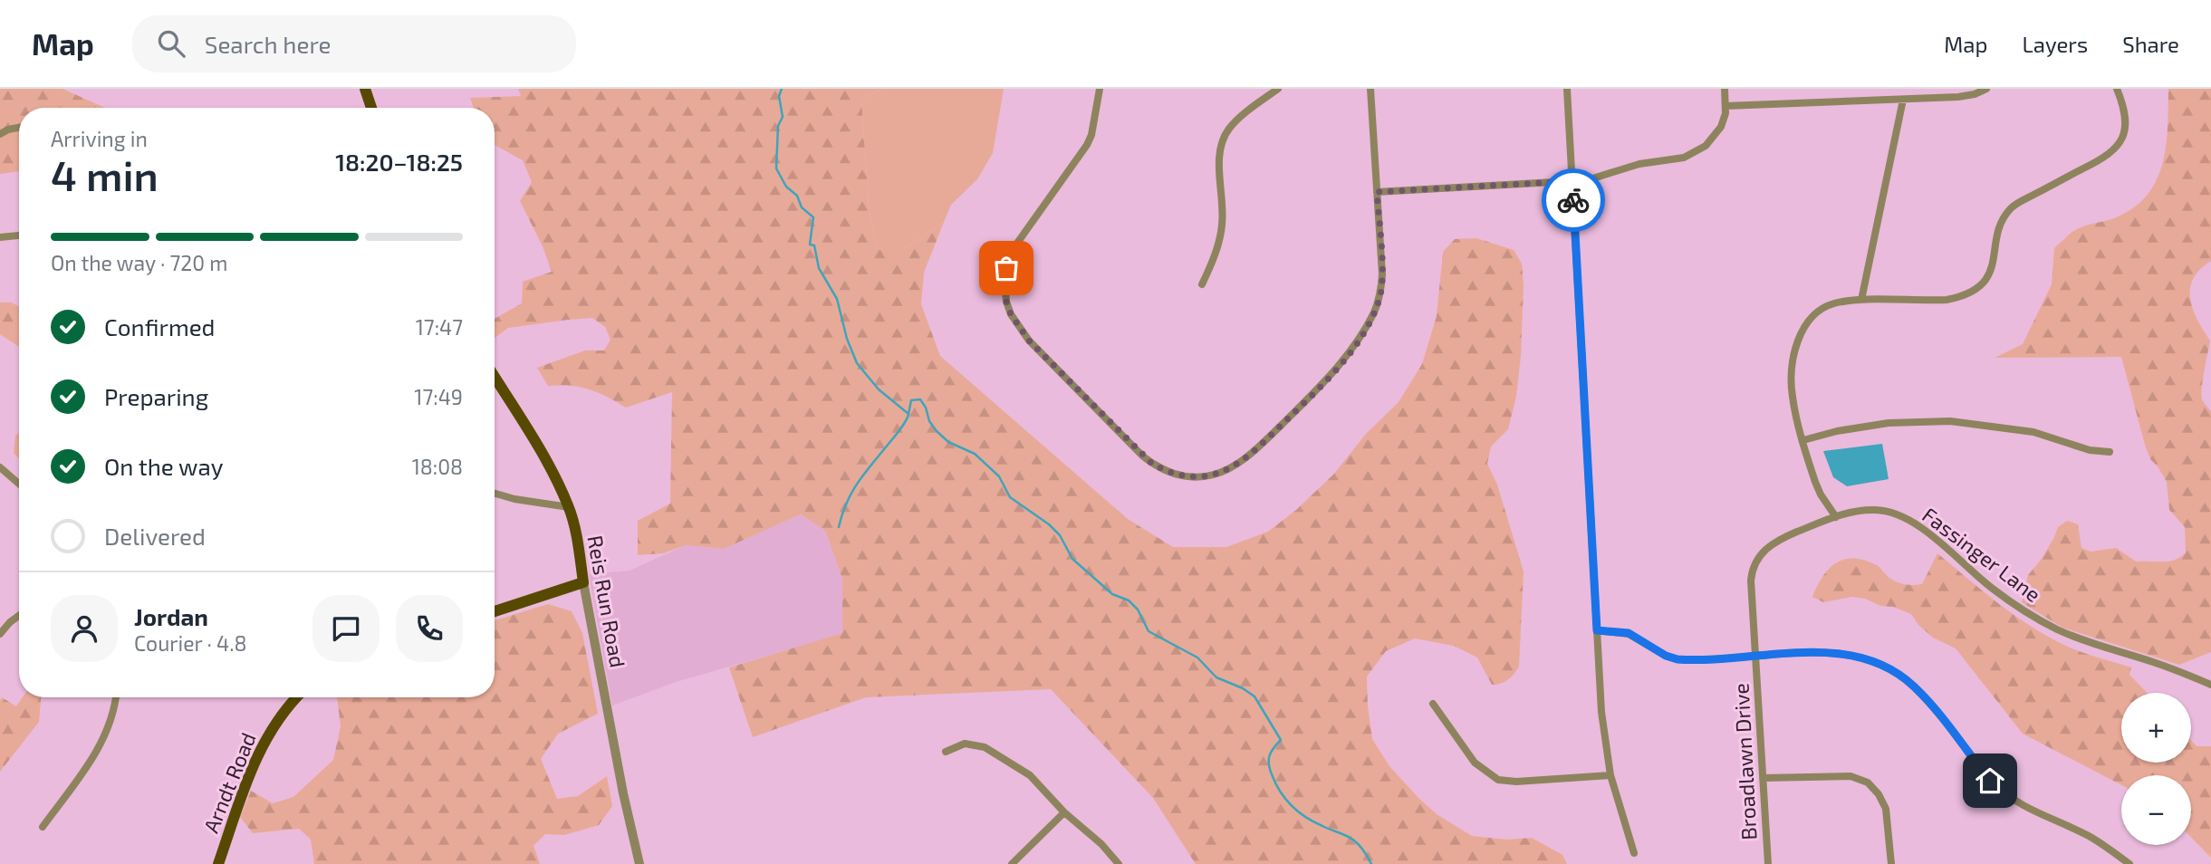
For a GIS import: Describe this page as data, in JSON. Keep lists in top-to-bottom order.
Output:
{
  "streets": {
    "main road": ["Reis Run Road", "Arndt Road"],
    "street": ["Fassinger Lane", "Broadlawn Drive"]
  },
  "crossings": [
    ["Fassinger Lane", "Broadlawn Drive"]
  ],
  "page": {
    "header": "Map",
    "search": "Search here",
    "nav": ["Map", "Layers", "Share"],
    "heading": ["4 min", "Arriving in", "18:20–18:25"],
    "panel": ["Jordan", "Courier · 4.8"],
    "bar": "On the way · 720 m",
    "list": [
      ["Confirmed", "17:47"],
      ["Preparing", "17:49"],
      ["On the way", "18:08"],
      "Delivered"
    ],
    "map_buttons": ["+", "−"]
  }
}
